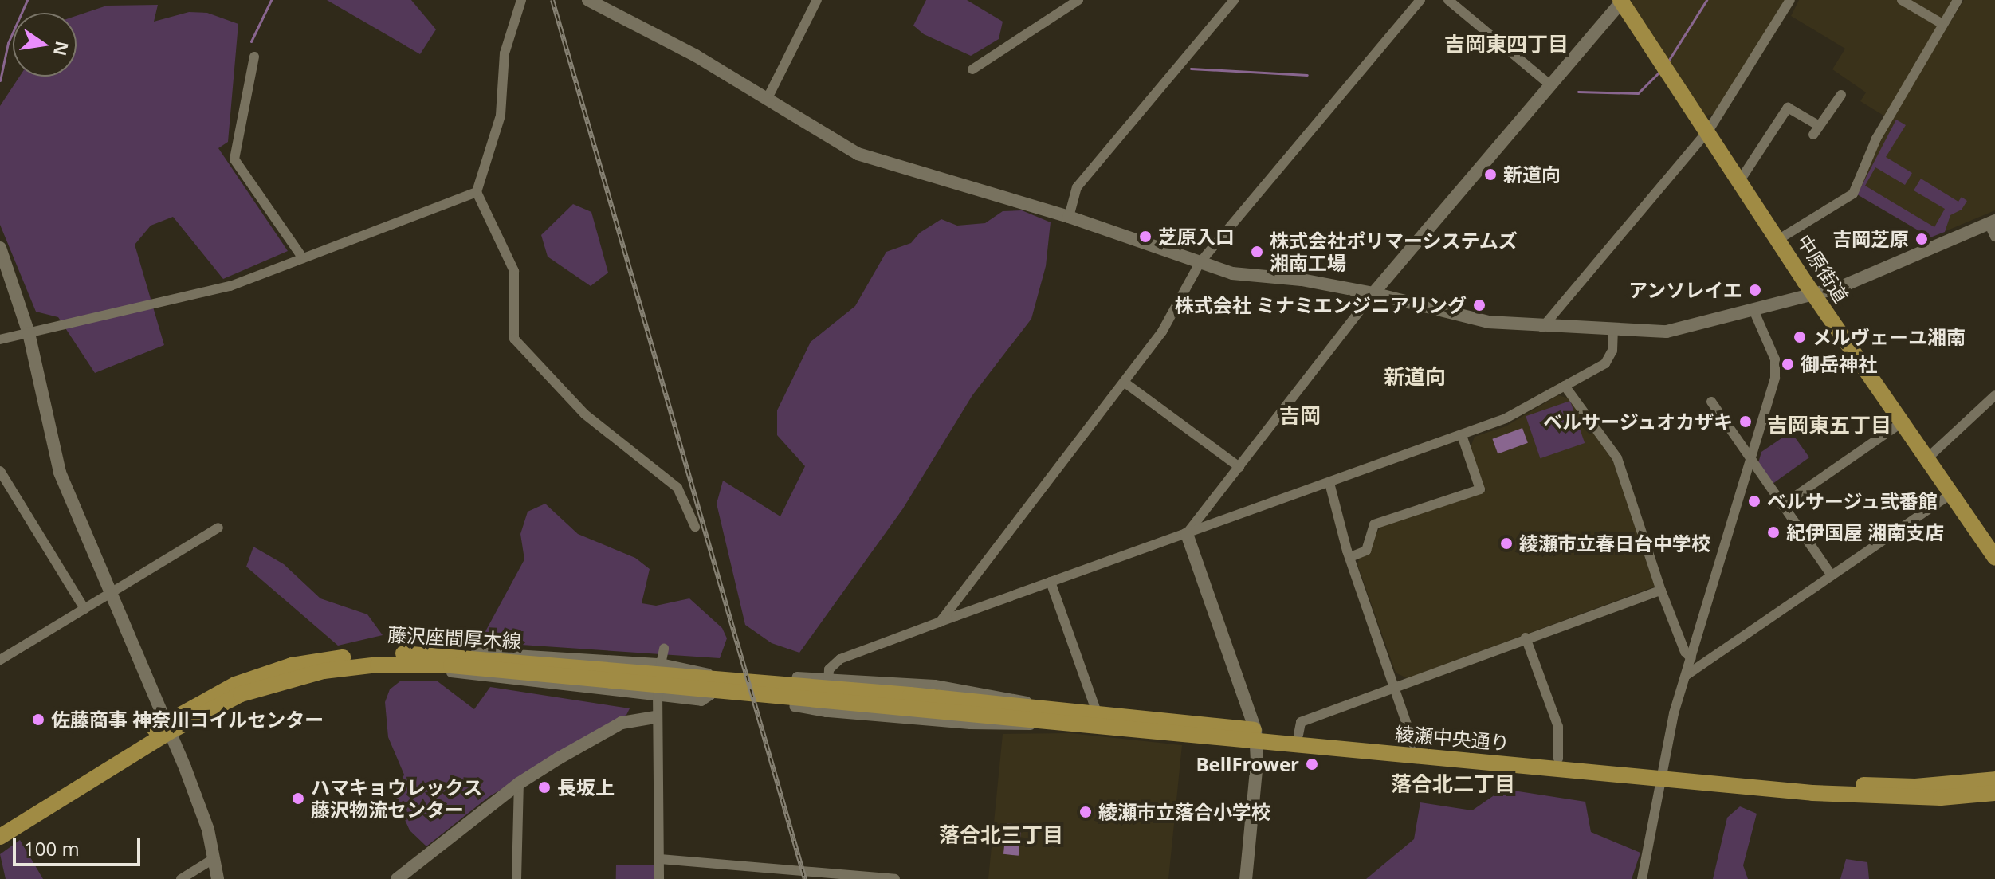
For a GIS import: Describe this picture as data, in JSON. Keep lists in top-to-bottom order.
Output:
{
  "streets": {
    "main road": ["中原街道", "藤沢座間厚木線", "綾瀬中央通り"]
  },
  "crossings": [
    ["藤沢座間厚木線", "綾瀬中央通り"]
  ],
  "districts": [
    "吉岡東四丁目",
    "新道向",
    "吉岡",
    "吉岡東五丁目",
    "落合北二丁目",
    "落合北三丁目"
  ],
  "places": [
    "新道向",
    "芝原入口",
    "吉岡芝原",
    "株式会社ポリマーシステムズ 湘南工場",
    "アンソレイエ",
    "株式会社 ミナミエンジニアリング",
    "メルヴェーユ湘南",
    "御岳神社",
    "ベルサージュオカザキ",
    "ベルサージュ弐番館",
    "紀伊国屋 湘南支店",
    "綾瀬市立春日台中学校",
    "佐藤商事 神奈川コイルセンター",
    "BellFrower",
    "長坂上",
    "ハマキョウレックス 藤沢物流センター",
    "綾瀬市立落合小学校"
  ],
  "scale_bar": "100 m",
  "north": "right"
}
